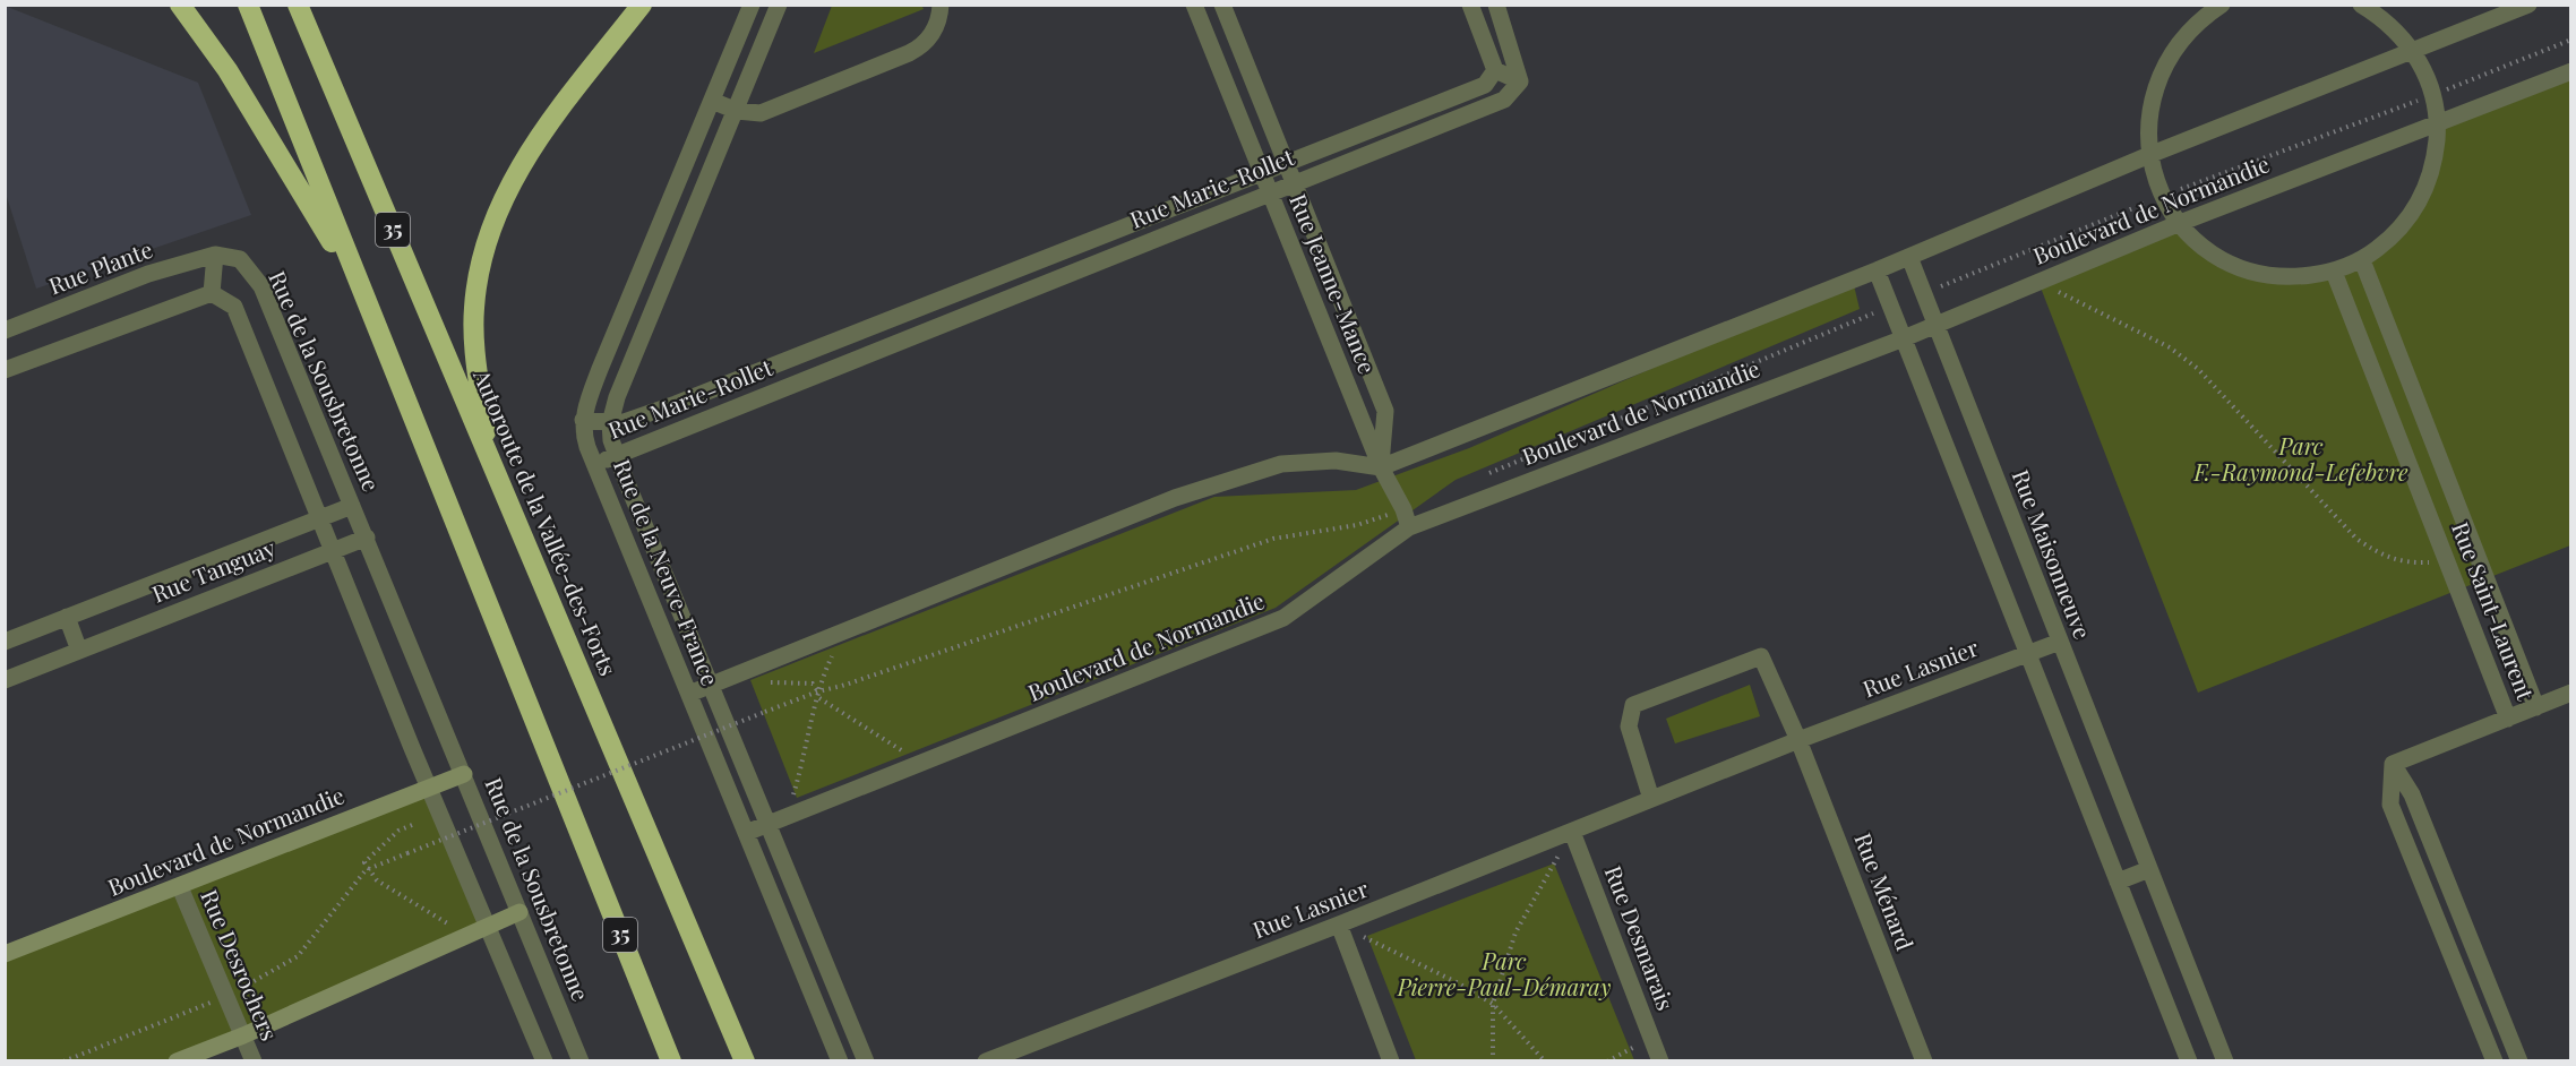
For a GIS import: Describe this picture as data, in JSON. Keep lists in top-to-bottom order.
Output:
{
  "streets": {
    "highway": ["35", "Autoroute de la Vallée-des-Forts"],
    "street": [
      "Rue Marie-Rollet",
      "Boulevard de Normandie",
      "Rue Plante",
      "Rue Jeanne-Mance",
      "Rue de la Sousbretonne",
      "Rue Maisonneuve",
      "Rue Tanguay",
      "Rue de la Neuve-France",
      "Rue Saint-Laurent",
      "Rue Lasnier",
      "Rue Ménard",
      "Rue Desmarais",
      "Rue Desrochers"
    ]
  },
  "crossings": [
    ["Rue Marie-Rollet", "Rue Jeanne-Mance"],
    ["Rue Marie-Rollet", "Rue de la Neuve-France"],
    ["Boulevard de Normandie", "Rue Jeanne-Mance"],
    ["Boulevard de Normandie", "Rue de la Sousbretonne"],
    ["Boulevard de Normandie", "Rue Maisonneuve"],
    ["Boulevard de Normandie", "Rue de la Neuve-France"],
    ["Boulevard de Normandie", "Rue Desrochers"],
    ["Rue Plante", "Rue de la Sousbretonne"],
    ["Rue de la Sousbretonne", "Rue Tanguay"],
    ["Rue Maisonneuve", "Rue Lasnier"],
    ["Rue Lasnier", "Rue Ménard"],
    ["Rue Lasnier", "Rue Desmarais"]
  ],
  "parks": ["Parc F.-Raymond-Lefebvre", "Parc Pierre-Paul-Démaray"]
}
